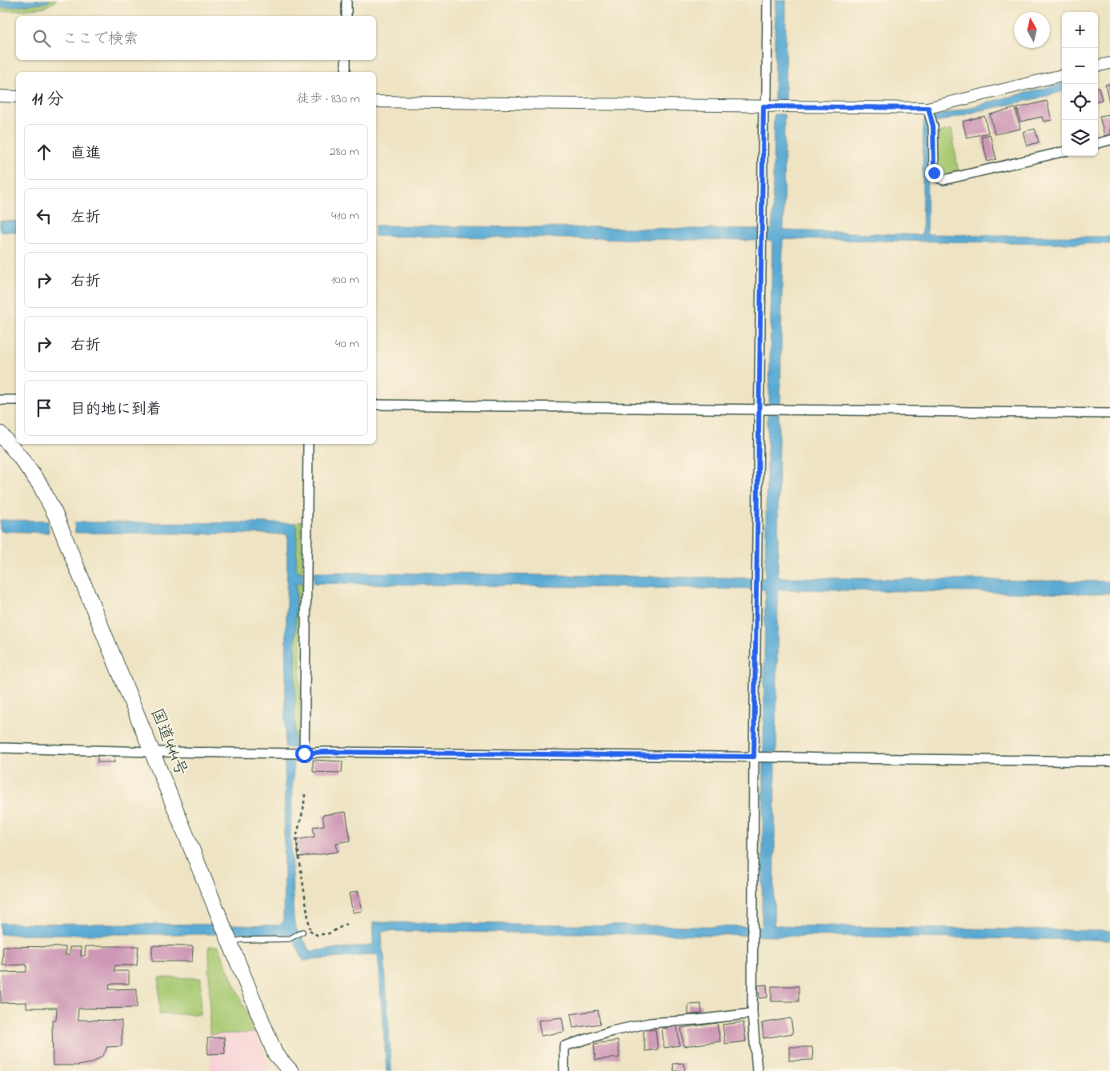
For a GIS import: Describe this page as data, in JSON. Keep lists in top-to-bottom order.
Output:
{
  "streets": {
    "highway": ["国道444号"]
  },
  "north": "top",
  "page": {
    "map_buttons": ["+", "−"],
    "search": "ここで検索",
    "heading": ["11 分", "徒歩 · 830 m"],
    "list": [
      ["直進", "280 m"],
      ["左折", "410 m"],
      ["右折", "100 m"],
      ["右折", "40 m"],
      "目的地に到着"
    ]
  }
}
